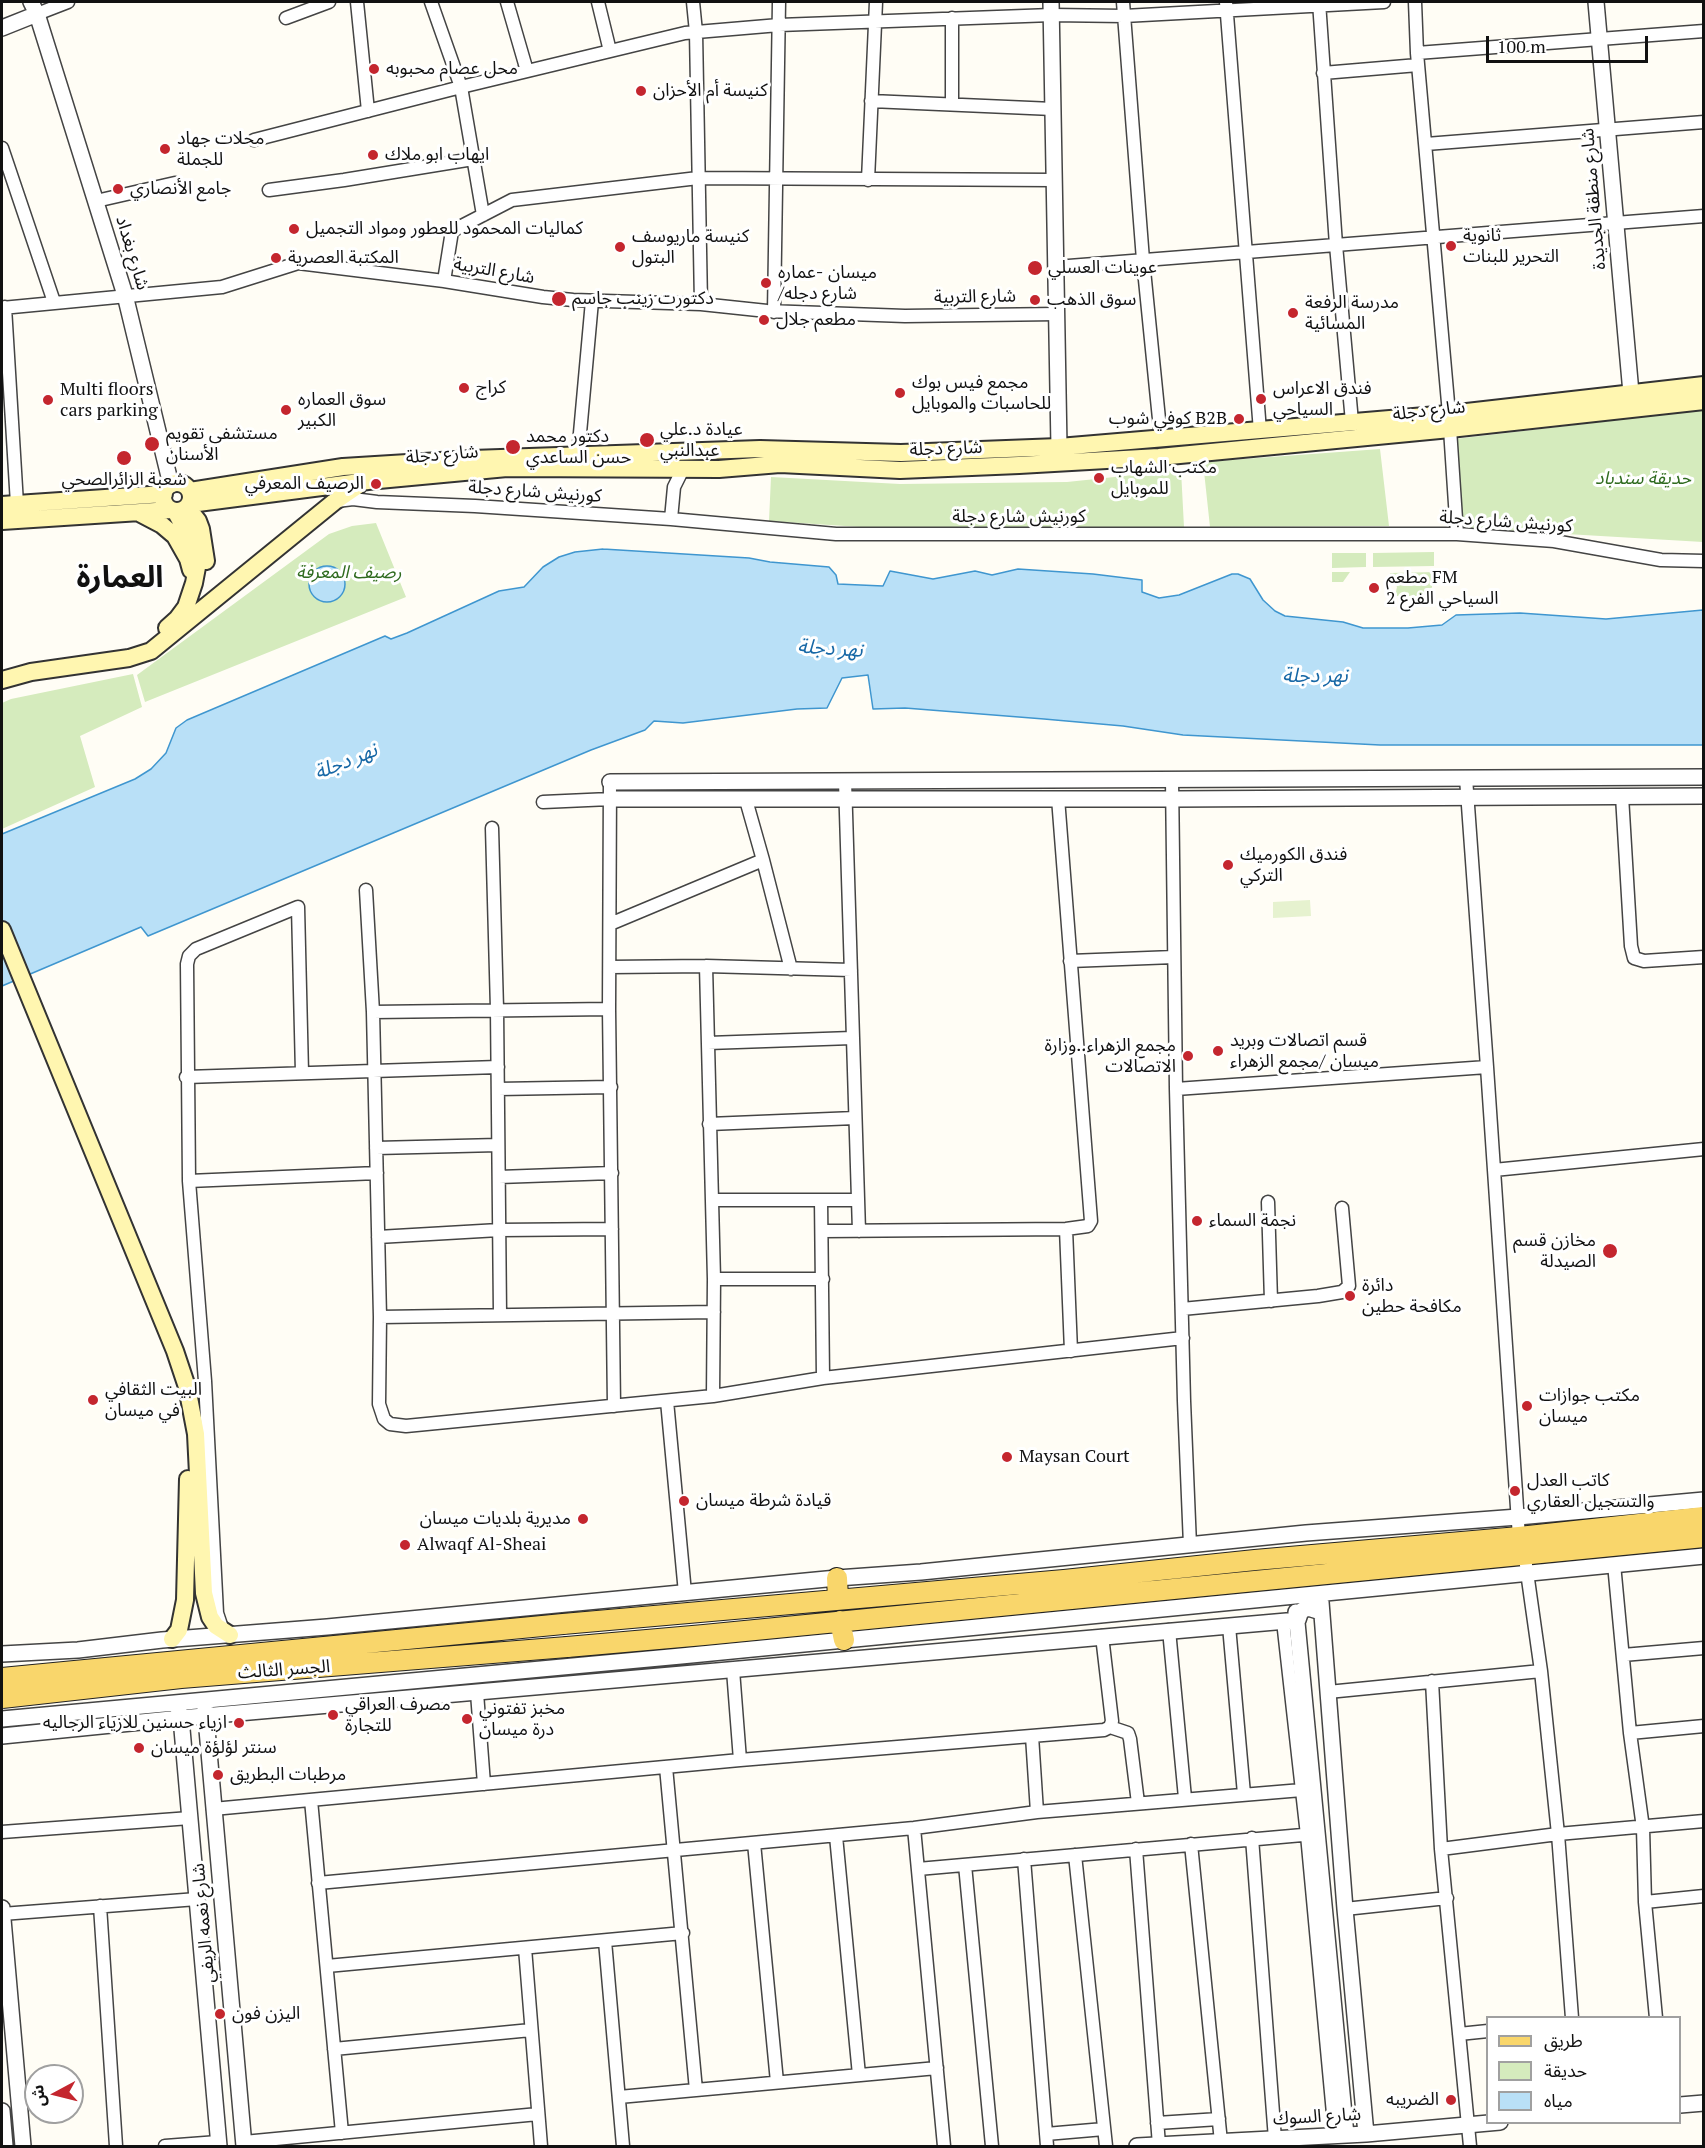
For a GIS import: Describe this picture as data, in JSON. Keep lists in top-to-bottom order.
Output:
{
  "streets": {
    "main road": ["شارع دجلة", "الجسر الثالث"],
    "street": [
      "شارع منطقة الجديدة",
      "شارع بغداد",
      "شارع التربية",
      "كورنيش شارع دجلة",
      "شارع نعمه الريفي",
      "شارع السوك"
    ]
  },
  "crossings": [
    ["شارع منطقة الجديدة", "شارع دجلة"],
    ["شارع بغداد", "شارع التربية"]
  ],
  "districts": ["العمارة"],
  "water": ["نهر دجلة"],
  "parks": ["حديقة سندباد", "رصيف المعرفة"],
  "places": [
    "محل عصام محبوبه",
    "كنيسة أم الأحزان",
    "محلات جهاد للجملة",
    "ايهاب ابو ملاك",
    "جامع الأنصاري",
    "كماليات المحمود للعطور ومواد التجميل",
    "ثانوية التحرير للبنات",
    "كنيسة ماريوسف البتول",
    "المكتبة العصرية",
    "عوينات العسلي",
    "ميسان -عماره /شارع دجله",
    "دكتورت زينب جاسم",
    "سوق الذهب",
    "مدرسة الرفعة المسائية",
    "مطعم جلال",
    "كراج",
    "مجمع فيس بوك للحاسبات والموبايل",
    "فندق الاعراس السياحي",
    "Multi floors cars parking",
    "سوق العماره الكبير",
    "كوفي شوب B2B",
    "عيادة د.علي عبدالنبي",
    "مستشفى تقويم الأسنان",
    "دكتور محمد حسن الساعدي",
    "شعبة الزائرالصحي",
    "مكتب الشهاب للموبايل",
    "الرصيف المعرفي",
    "مطعم FM السياحي الفرع 2",
    "فندق الكورميك التركي",
    "قسم اتصالات وبريد ميسان /مجمع الزهراء",
    "مجمع الزهراء..وزارة الاتصالات",
    "نجمة السماء",
    "مخازن قسم الصيدلة",
    "دائرة مكافحة حطين",
    "البيت الثقافي في ميسان",
    "مكتب جوازات ميسان",
    "Maysan Court",
    "كاتب العدل والتسجيل العقاري",
    "قيادة شرطة ميسان",
    "مديرية بلديات ميسان",
    "Alwaqf Al-Sheai",
    "مصرف العراقي للتجارة",
    "مخبز تفتوني درة ميسان",
    "ازياء حسنين للازياء الرجاليه",
    "سنتر لؤلؤة ميسان",
    "مرطبات البطريق",
    "اليزن فون",
    "الضريبه"
  ],
  "legend": ["طريق", "حديقة", "مياه"],
  "scale_bar": "100 m",
  "north": "left"
}
